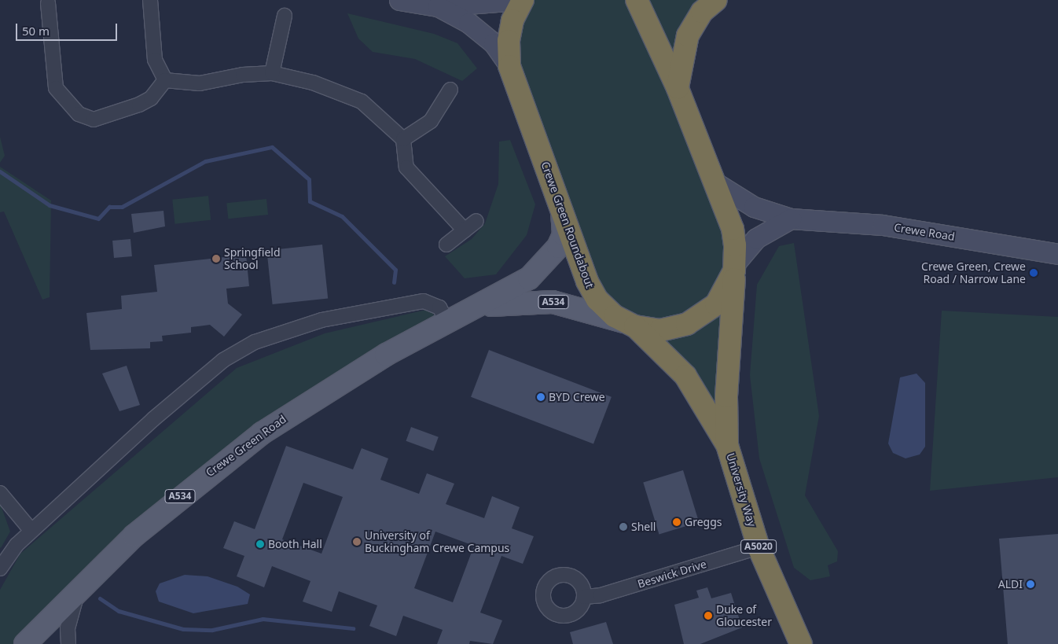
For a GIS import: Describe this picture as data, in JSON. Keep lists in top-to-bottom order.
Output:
{
  "streets": {
    "highway": ["Crewe Green Roundabout", "University Way", "A5020"],
    "main road": ["Crewe Road", "A534", "Crewe Green Road"],
    "street": ["Beswick Drive"]
  },
  "crossings": [
    ["Crewe Green Roundabout", "Crewe Green Road"],
    ["Crewe Green Roundabout", "University Way"],
    ["Crewe Green Road", "University Way"],
    ["University Way", "Beswick Drive"]
  ],
  "places": [
    "Springfield School",
    "Crewe Green, Crewe Road / Narrow Lane",
    "BYD Crewe",
    "Greggs",
    "Shell",
    "University of Buckingham Crewe Campus",
    "Booth Hall",
    "ALDI",
    "Duke of Gloucester"
  ],
  "scale_bar": "50 m"
}
